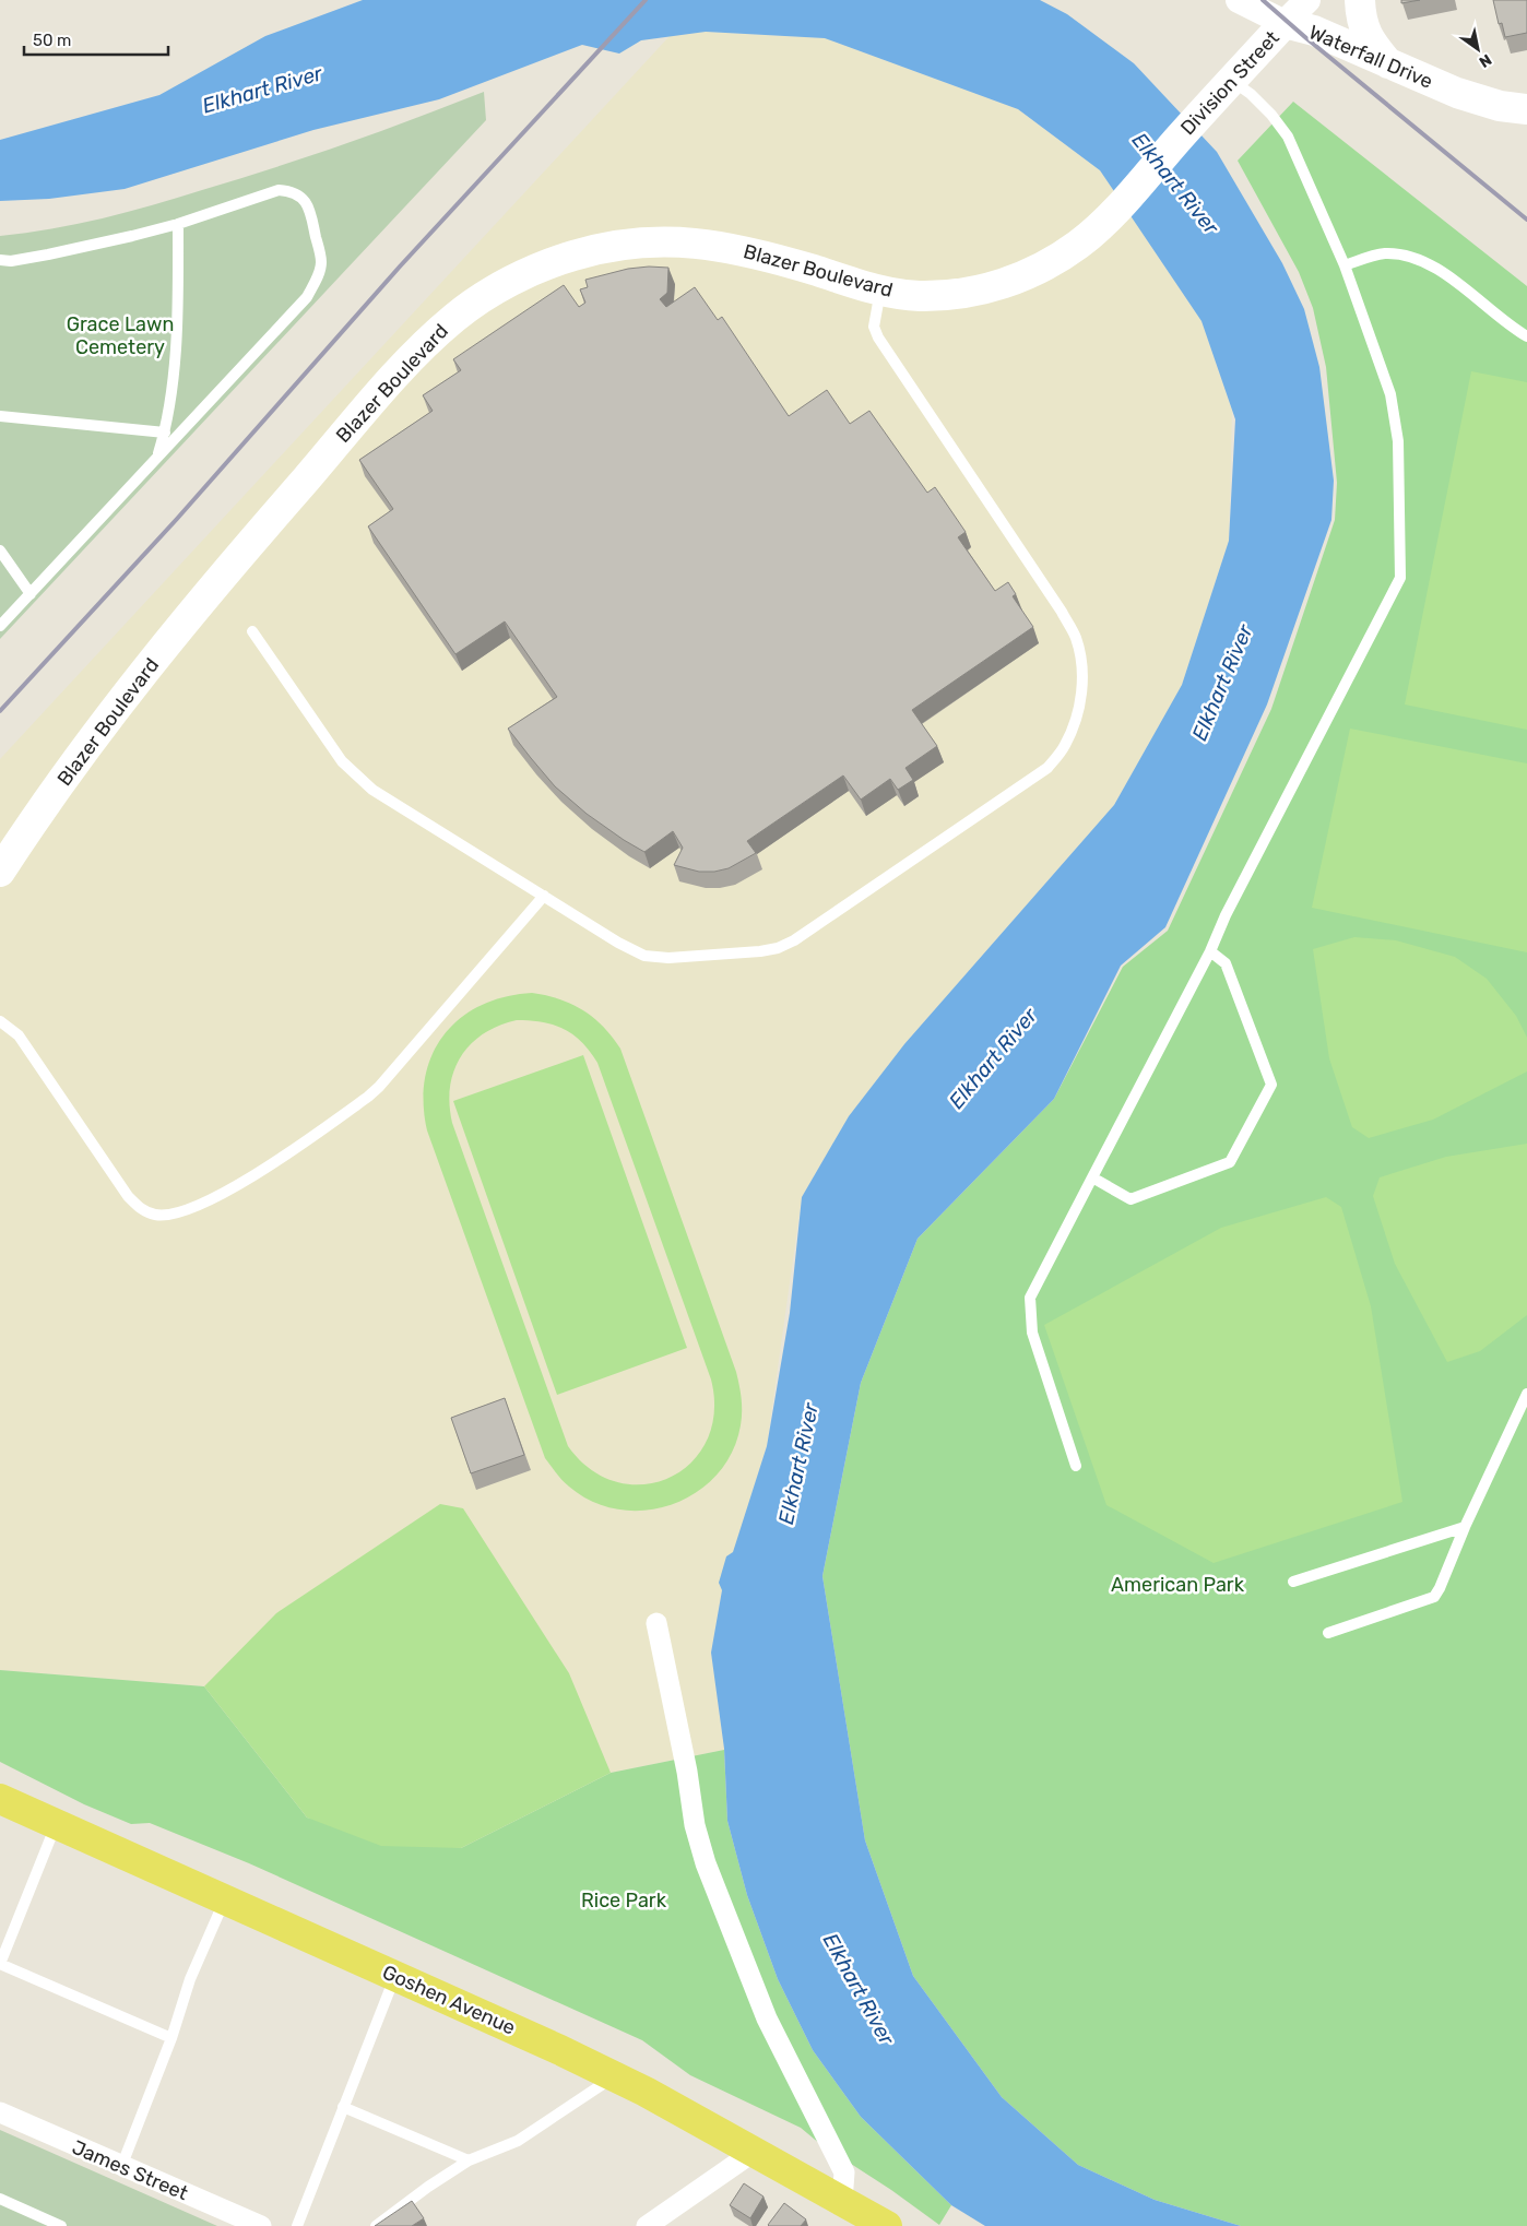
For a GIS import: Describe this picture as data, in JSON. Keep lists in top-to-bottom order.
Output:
{
  "streets": {
    "main road": [
      "Waterfall Drive",
      "Division Street",
      "Blazer Boulevard",
      "Goshen Avenue"
    ],
    "street": ["James Street"]
  },
  "crossings": [
    ["Waterfall Drive", "Division Street"],
    ["Division Street", "Blazer Boulevard"]
  ],
  "water": ["Elkhart River"],
  "parks": ["Grace Lawn Cemetery", "American Park", "Rice Park"],
  "scale_bar": "50 m",
  "north": "bottom right"
}
